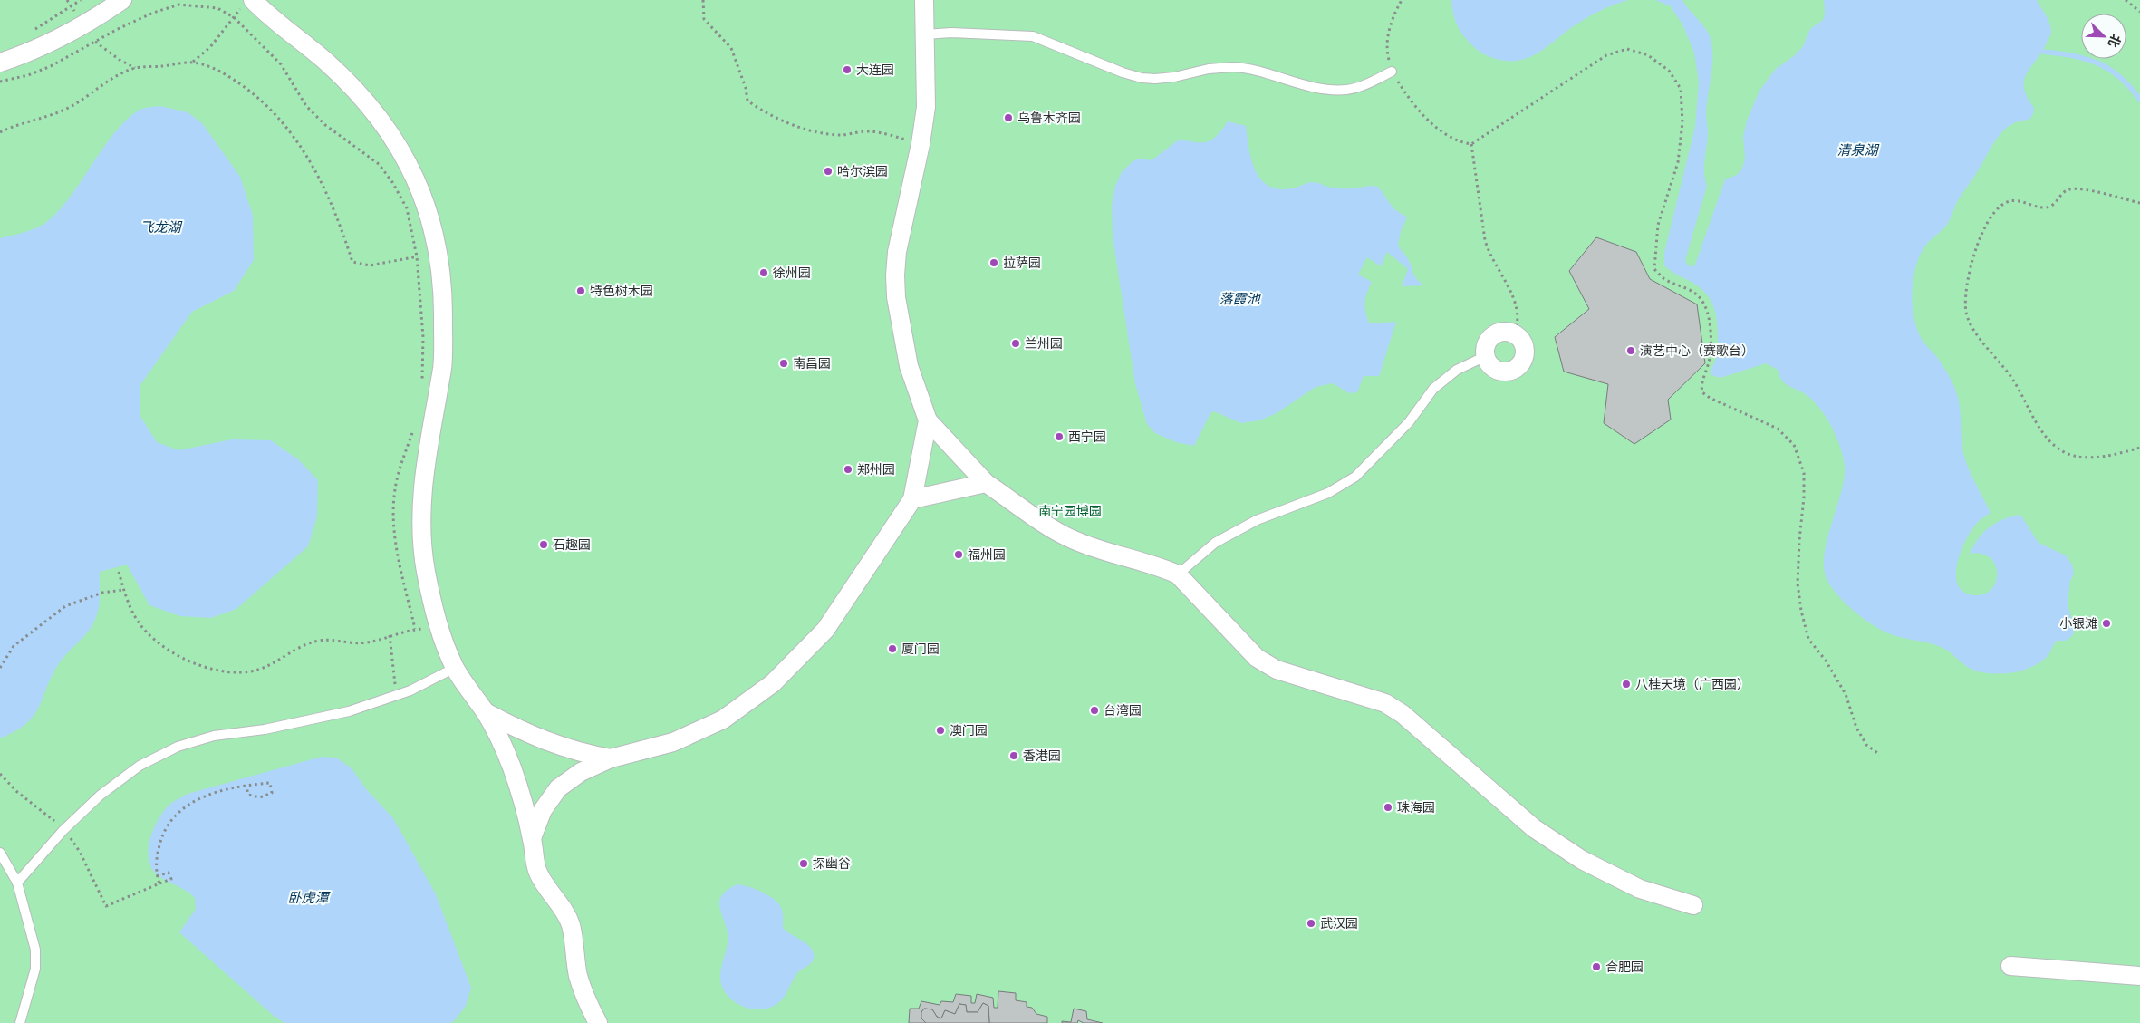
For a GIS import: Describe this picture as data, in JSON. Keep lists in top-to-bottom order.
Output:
{
  "water": [
    "清泉湖",
    "飞龙湖",
    "落霞池",
    "卧虎潭"
  ],
  "parks": ["南宁园博园"],
  "places": [
    "大连园",
    "乌鲁木齐园",
    "哈尔滨园",
    "拉萨园",
    "徐州园",
    "特色树木园",
    "兰州园",
    "演艺中心（赛歌台）",
    "南昌园",
    "西宁园",
    "郑州园",
    "石趣园",
    "福州园",
    "小银滩",
    "厦门园",
    "八桂天境（广西园）",
    "台湾园",
    "澳门园",
    "香港园",
    "珠海园",
    "探幽谷",
    "武汉园",
    "合肥园"
  ],
  "north": "bottom right"
}
